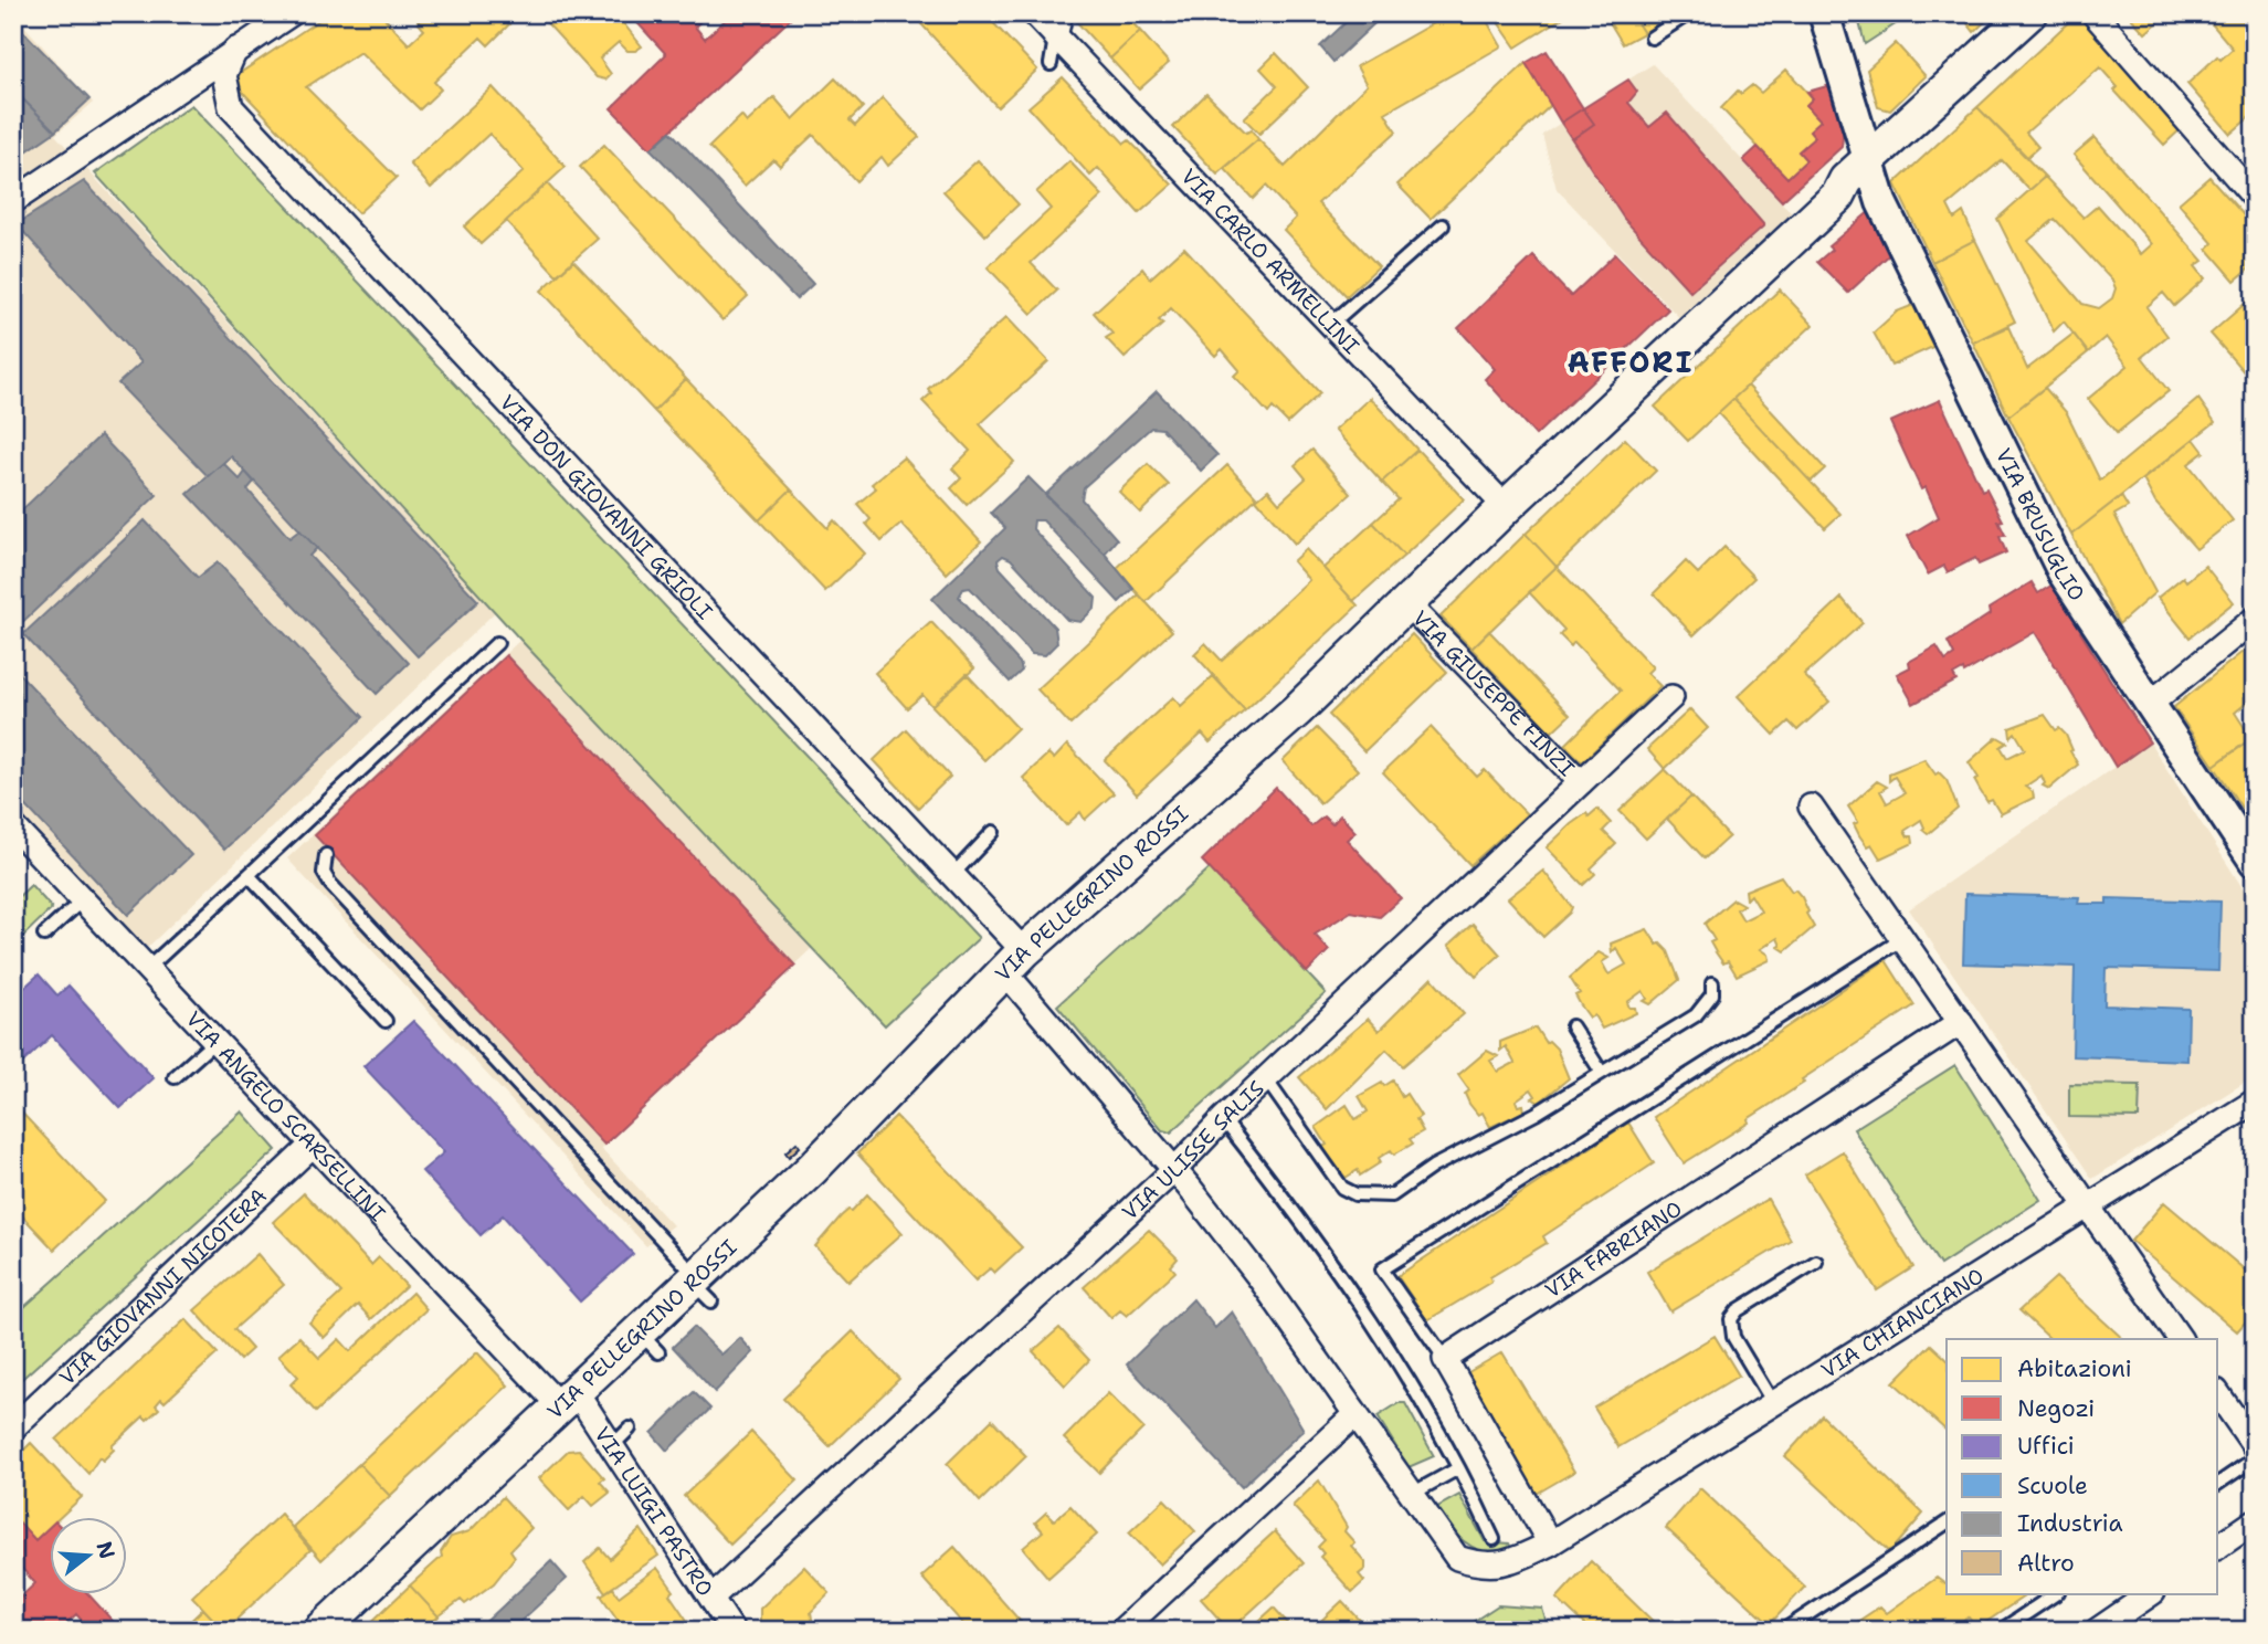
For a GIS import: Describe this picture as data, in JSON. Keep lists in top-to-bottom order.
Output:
{
  "streets": {
    "main road": ["VIA PELLEGRINO ROSSI"],
    "street": [
      "VIA CARLO ARMELLINI",
      "VIA DON GIOVANNI GRIOLI",
      "VIA BRUSUGLIO",
      "VIA GIUSEPPE FINZI",
      "VIA ANGELO SCARSELLINI",
      "VIA ULISSE SALIS",
      "VIA FABRIANO",
      "VIA GIOVANNI NICOTERA",
      "VIA CHIANCIANO",
      "VIA LUIGI PASTRO"
    ]
  },
  "crossings": [
    ["VIA CARLO ARMELLINI", "VIA PELLEGRINO ROSSI"],
    ["VIA DON GIOVANNI GRIOLI", "VIA PELLEGRINO ROSSI"],
    ["VIA DON GIOVANNI GRIOLI", "VIA ULISSE SALIS"],
    ["VIA DON GIOVANNI GRIOLI", "VIA CHIANCIANO"],
    ["VIA BRUSUGLIO", "VIA PELLEGRINO ROSSI"],
    ["VIA GIUSEPPE FINZI", "VIA PELLEGRINO ROSSI"],
    ["VIA GIUSEPPE FINZI", "VIA ULISSE SALIS"],
    ["VIA PELLEGRINO ROSSI", "VIA ANGELO SCARSELLINI"],
    ["VIA PELLEGRINO ROSSI", "VIA LUIGI PASTRO"],
    ["VIA ANGELO SCARSELLINI", "VIA GIOVANNI NICOTERA"],
    ["VIA ANGELO SCARSELLINI", "VIA LUIGI PASTRO"],
    ["VIA ULISSE SALIS", "VIA LUIGI PASTRO"]
  ],
  "districts": ["AFFORI"],
  "legend": [
    "Abitazioni",
    "Negozi",
    "Uffici",
    "Scuole",
    "Industria",
    "Altro"
  ],
  "north": "right"
}
